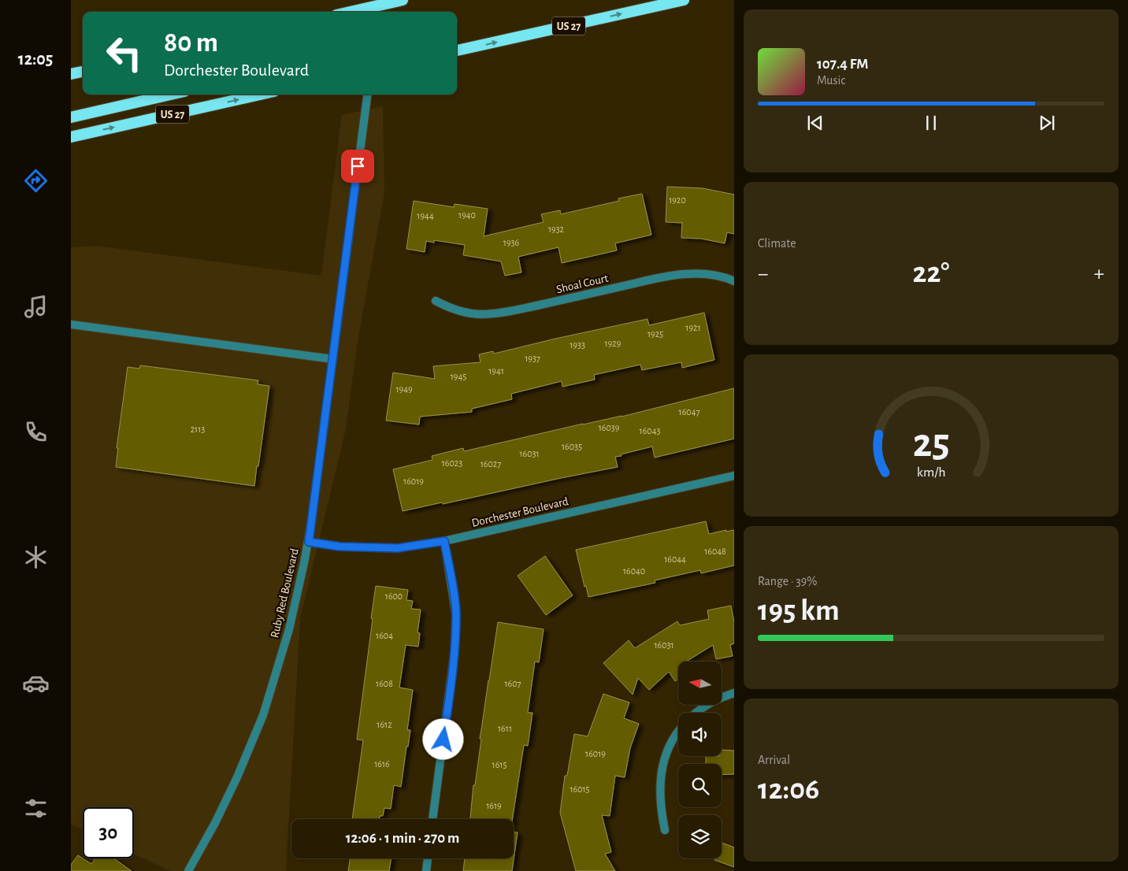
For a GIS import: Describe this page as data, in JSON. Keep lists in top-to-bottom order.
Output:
{
  "streets": {
    "highway": ["US 27"],
    "street": ["Shoal Court", "Dorchester Boulevard", "Ruby Red Boulevard"]
  },
  "crossings": [
    ["Dorchester Boulevard", "Ruby Red Boulevard"]
  ],
  "house_numbers": [
    "1920",
    "1940",
    "1944",
    "1932",
    "1936",
    "1921",
    "1925",
    "1929",
    "1933",
    "1937",
    "1941",
    "1945",
    "1949",
    "16047",
    "16039",
    "2113",
    "16043",
    "16035",
    "16031",
    "16023",
    "16027",
    "16019",
    "16048",
    "16044",
    "16040",
    "1600",
    "1604",
    "16031",
    "1608",
    "1607",
    "1612",
    "1611",
    "16019",
    "1616",
    "1615",
    "16015",
    "1619"
  ],
  "north": "left",
  "page": {
    "tabs": "12:05",
    "turn": ["80 m", "Dorchester Boulevard"],
    "song": ["107.4 FM", "Music"],
    "tile": [
      "Climate",
      ["Range · 39%", "195 km"],
      ["Arrival", "12:06"]
    ],
    "heat": ["−", "22°", "+"],
    "limit": "30",
    "trip": "12:06 · 1 min · 270 m",
    "gauge": ["25", "km/h"]
  }
}
